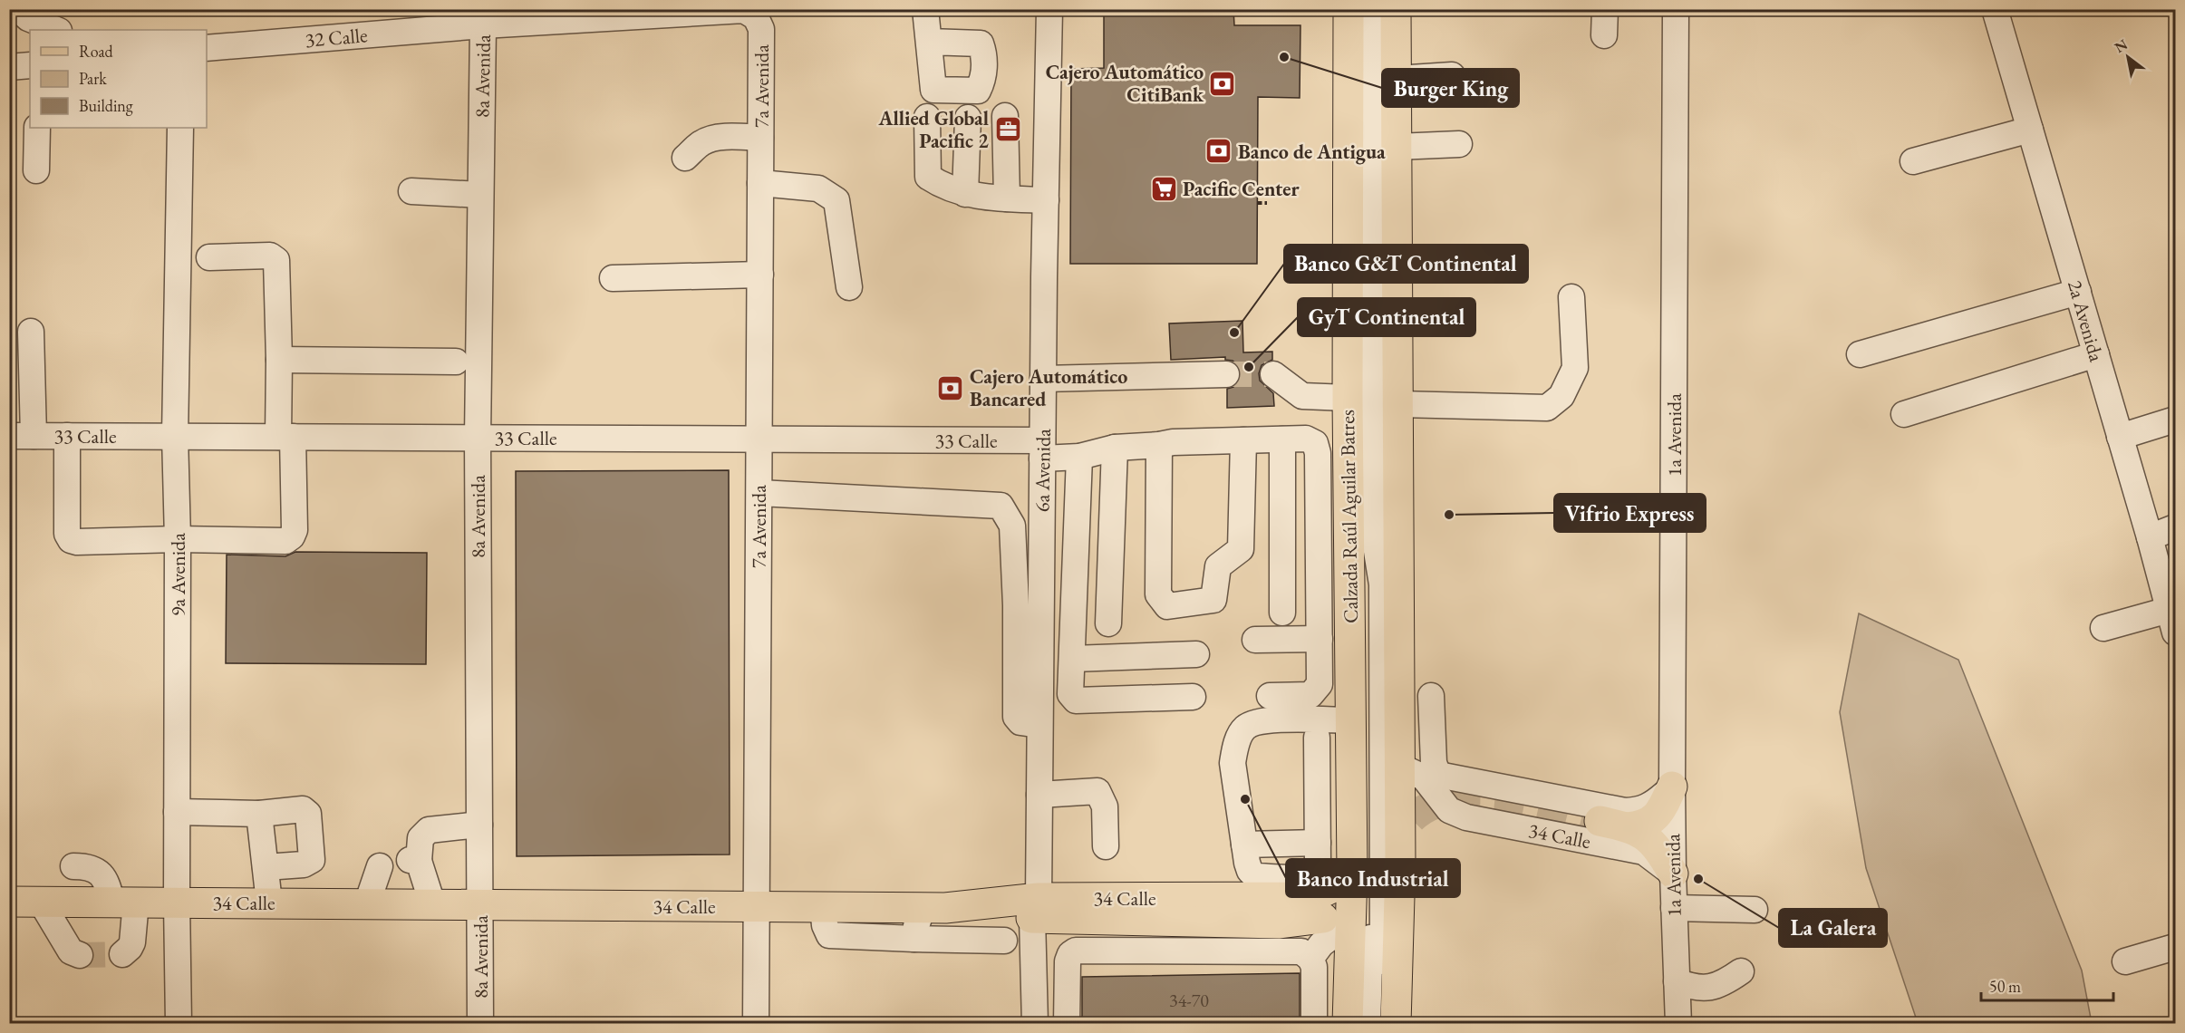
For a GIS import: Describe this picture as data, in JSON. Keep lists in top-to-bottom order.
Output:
{
  "streets": {
    "main road": ["Calzada Raúl Aguilar Batres", "34 Calle"],
    "street": [
      "32 Calle",
      "8a Avenida",
      "7a Avenida",
      "2a Avenida",
      "1a Avenida",
      "33 Calle",
      "6a Avenida",
      "9a Avenida"
    ]
  },
  "crossings": [
    ["32 Calle", "8a Avenida"],
    ["32 Calle", "7a Avenida"],
    ["8a Avenida", "33 Calle"],
    ["8a Avenida", "34 Calle"],
    ["7a Avenida", "33 Calle"],
    ["7a Avenida", "34 Calle"],
    ["1a Avenida", "34 Calle"],
    ["33 Calle", "6a Avenida"],
    ["33 Calle", "9a Avenida"],
    ["6a Avenida", "34 Calle"],
    ["Calzada Raúl Aguilar Batres", "34 Calle"],
    ["9a Avenida", "34 Calle"]
  ],
  "places": {
    "other": [
      "Burger King",
      "Banco G&T Continental",
      "GyT Continental",
      "Vifrio Express",
      "Banco Industrial",
      "La Galera"
    ],
    "bank": ["Cajero Automático CitiBank", "Banco de Antigua", "Cajero Automático Bancared"],
    "office": ["Allied Global Pacific 2"],
    "supermarket": ["Pacific Center"]
  },
  "house_numbers": ["34-70"],
  "legend": ["Road", "Park", "Building"],
  "scale_bar": "50 m",
  "north": "top left"
}
